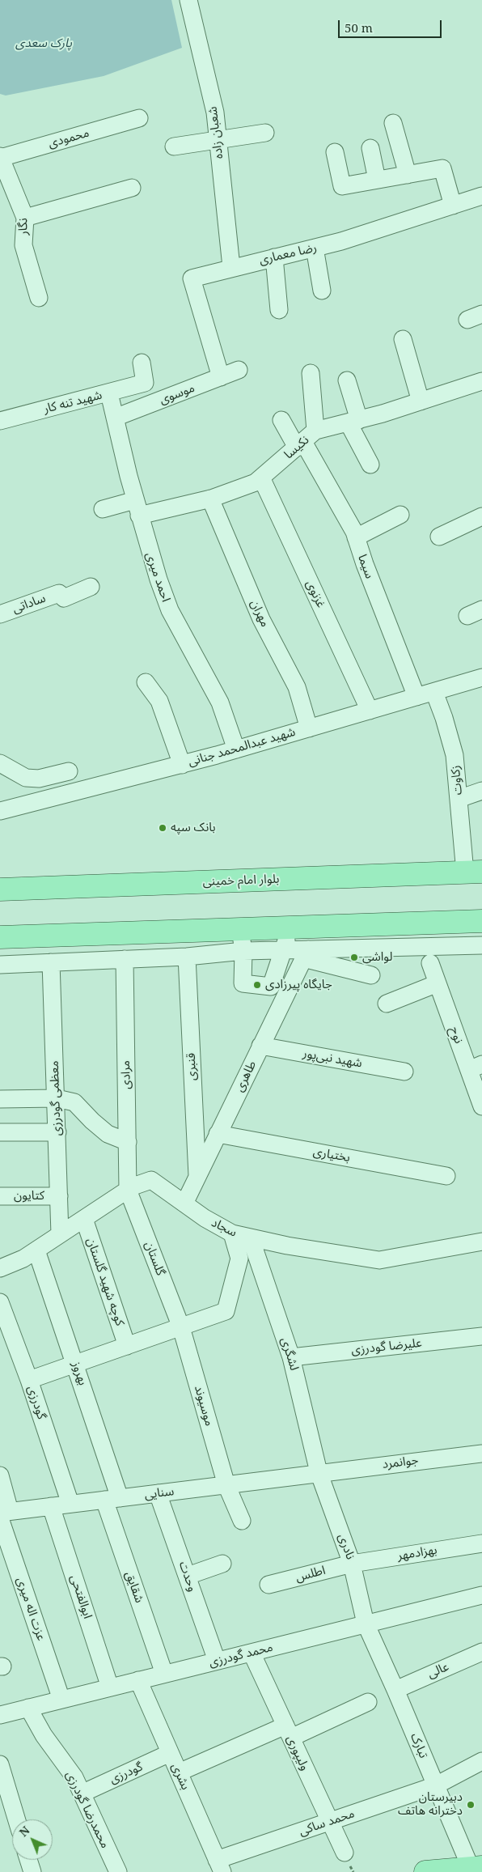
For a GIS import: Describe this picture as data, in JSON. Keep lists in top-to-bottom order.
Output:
{
  "streets": {
    "main road": ["بلوار امام خمینی"],
    "street": [
      "شعبان زاده",
      "محمودی",
      "نگار",
      "رضا معماری",
      "موسوی",
      "شهید تنه کار",
      "نکیسا",
      "سیما",
      "احمد میری",
      "غزنوی",
      "ساداتی",
      "مهران",
      "شهید عبدالمحمد جنانی",
      "زکاوت",
      "نوح",
      "شهید نبی‌پور",
      "قنبری",
      "مرادی",
      "طاهری",
      "معظمی گودرزی",
      "بختیاری",
      "کتایون",
      "سجاد",
      "گلستان",
      "کوچه شهید گلستان",
      "علیرضا گودرزی",
      "لشگری",
      "بهروز",
      "گودرزی",
      "موسیوند",
      "جوانمرد",
      "سنایی",
      "نادری",
      "بهزادمهر",
      "اطلس",
      "وحدت",
      "شقایق",
      "ابوالفتحی",
      "عزت اله میری",
      "محمد گودرزی",
      "عالی",
      "تبارک",
      "ولیپوری",
      "بشری",
      "محمدرضا گودرزی",
      "محمد ساکی"
    ]
  },
  "crossings": [
    ["شعبان زاده", "رضا معماری"],
    ["محمودی", "نگار"],
    ["رضا معماری", "موسوی"],
    ["موسوی", "احمد میری"],
    ["شهید تنه کار", "احمد میری"],
    ["نکیسا", "سیما"],
    ["نکیسا", "احمد میری"],
    ["نکیسا", "غزنوی"],
    ["نکیسا", "مهران"],
    ["سیما", "شهید عبدالمحمد جنانی"],
    ["احمد میری", "شهید عبدالمحمد جنانی"],
    ["غزنوی", "شهید عبدالمحمد جنانی"],
    ["مهران", "شهید عبدالمحمد جنانی"],
    ["شهید عبدالمحمد جنانی", "زکاوت"],
    ["زکاوت", "بلوار امام خمینی"],
    ["شهید نبی‌پور", "طاهری"],
    ["قنبری", "طاهری"],
    ["مرادی", "سجاد"],
    ["مرادی", "گلستان"],
    ["طاهری", "بختیاری"],
    ["طاهری", "سجاد"],
    ["معظمی گودرزی", "کتایون"],
    ["معظمی گودرزی", "سجاد"],
    ["سجاد", "گلستان"],
    ["سجاد", "کوچه شهید گلستان"],
    ["سجاد", "لشگری"],
    ["سجاد", "بهروز"],
    ["گلستان", "موسیوند"],
    ["علیرضا گودرزی", "لشگری"],
    ["لشگری", "جوانمرد"],
    ["لشگری", "سنایی"],
    ["لشگری", "نادری"],
    ["بهروز", "سنایی"],
    ["بهروز", "شقایق"],
    ["گودرزی", "سنایی"],
    ["گودرزی", "بشری"],
    ["گودرزی", "محمدرضا گودرزی"],
    ["موسیوند", "سنایی"],
    ["جوانمرد", "سنایی"],
    ["جوانمرد", "نادری"],
    ["سنایی", "نادری"],
    ["سنایی", "وحدت"],
    ["سنایی", "شقایق"],
    ["سنایی", "ابوالفتحی"],
    ["سنایی", "عزت اله میری"],
    ["نادری", "بهزادمهر"],
    ["نادری", "اطلس"],
    ["نادری", "محمد گودرزی"],
    ["نادری", "تبارک"],
    ["بهزادمهر", "اطلس"],
    ["وحدت", "محمد گودرزی"],
    ["شقایق", "محمد گودرزی"],
    ["ابوالفتحی", "محمد گودرزی"],
    ["عزت اله میری", "محمد گودرزی"],
    ["محمد گودرزی", "تبارک"],
    ["محمد گودرزی", "ولیپوری"],
    ["محمد گودرزی", "بشری"],
    ["محمد گودرزی", "محمدرضا گودرزی"],
    ["عالی", "تبارک"],
    ["تبارک", "محمد ساکی"],
    ["ولیپوری", "محمد ساکی"],
    ["بشری", "محمد ساکی"]
  ],
  "parks": ["پارک سعدی"],
  "places": [
    "بانک سپه",
    "لواشی",
    "جایگاه پیرزادی",
    "دبیرستان دخترانه هاتف"
  ],
  "scale_bar": "50 m",
  "north": "top left"
}
